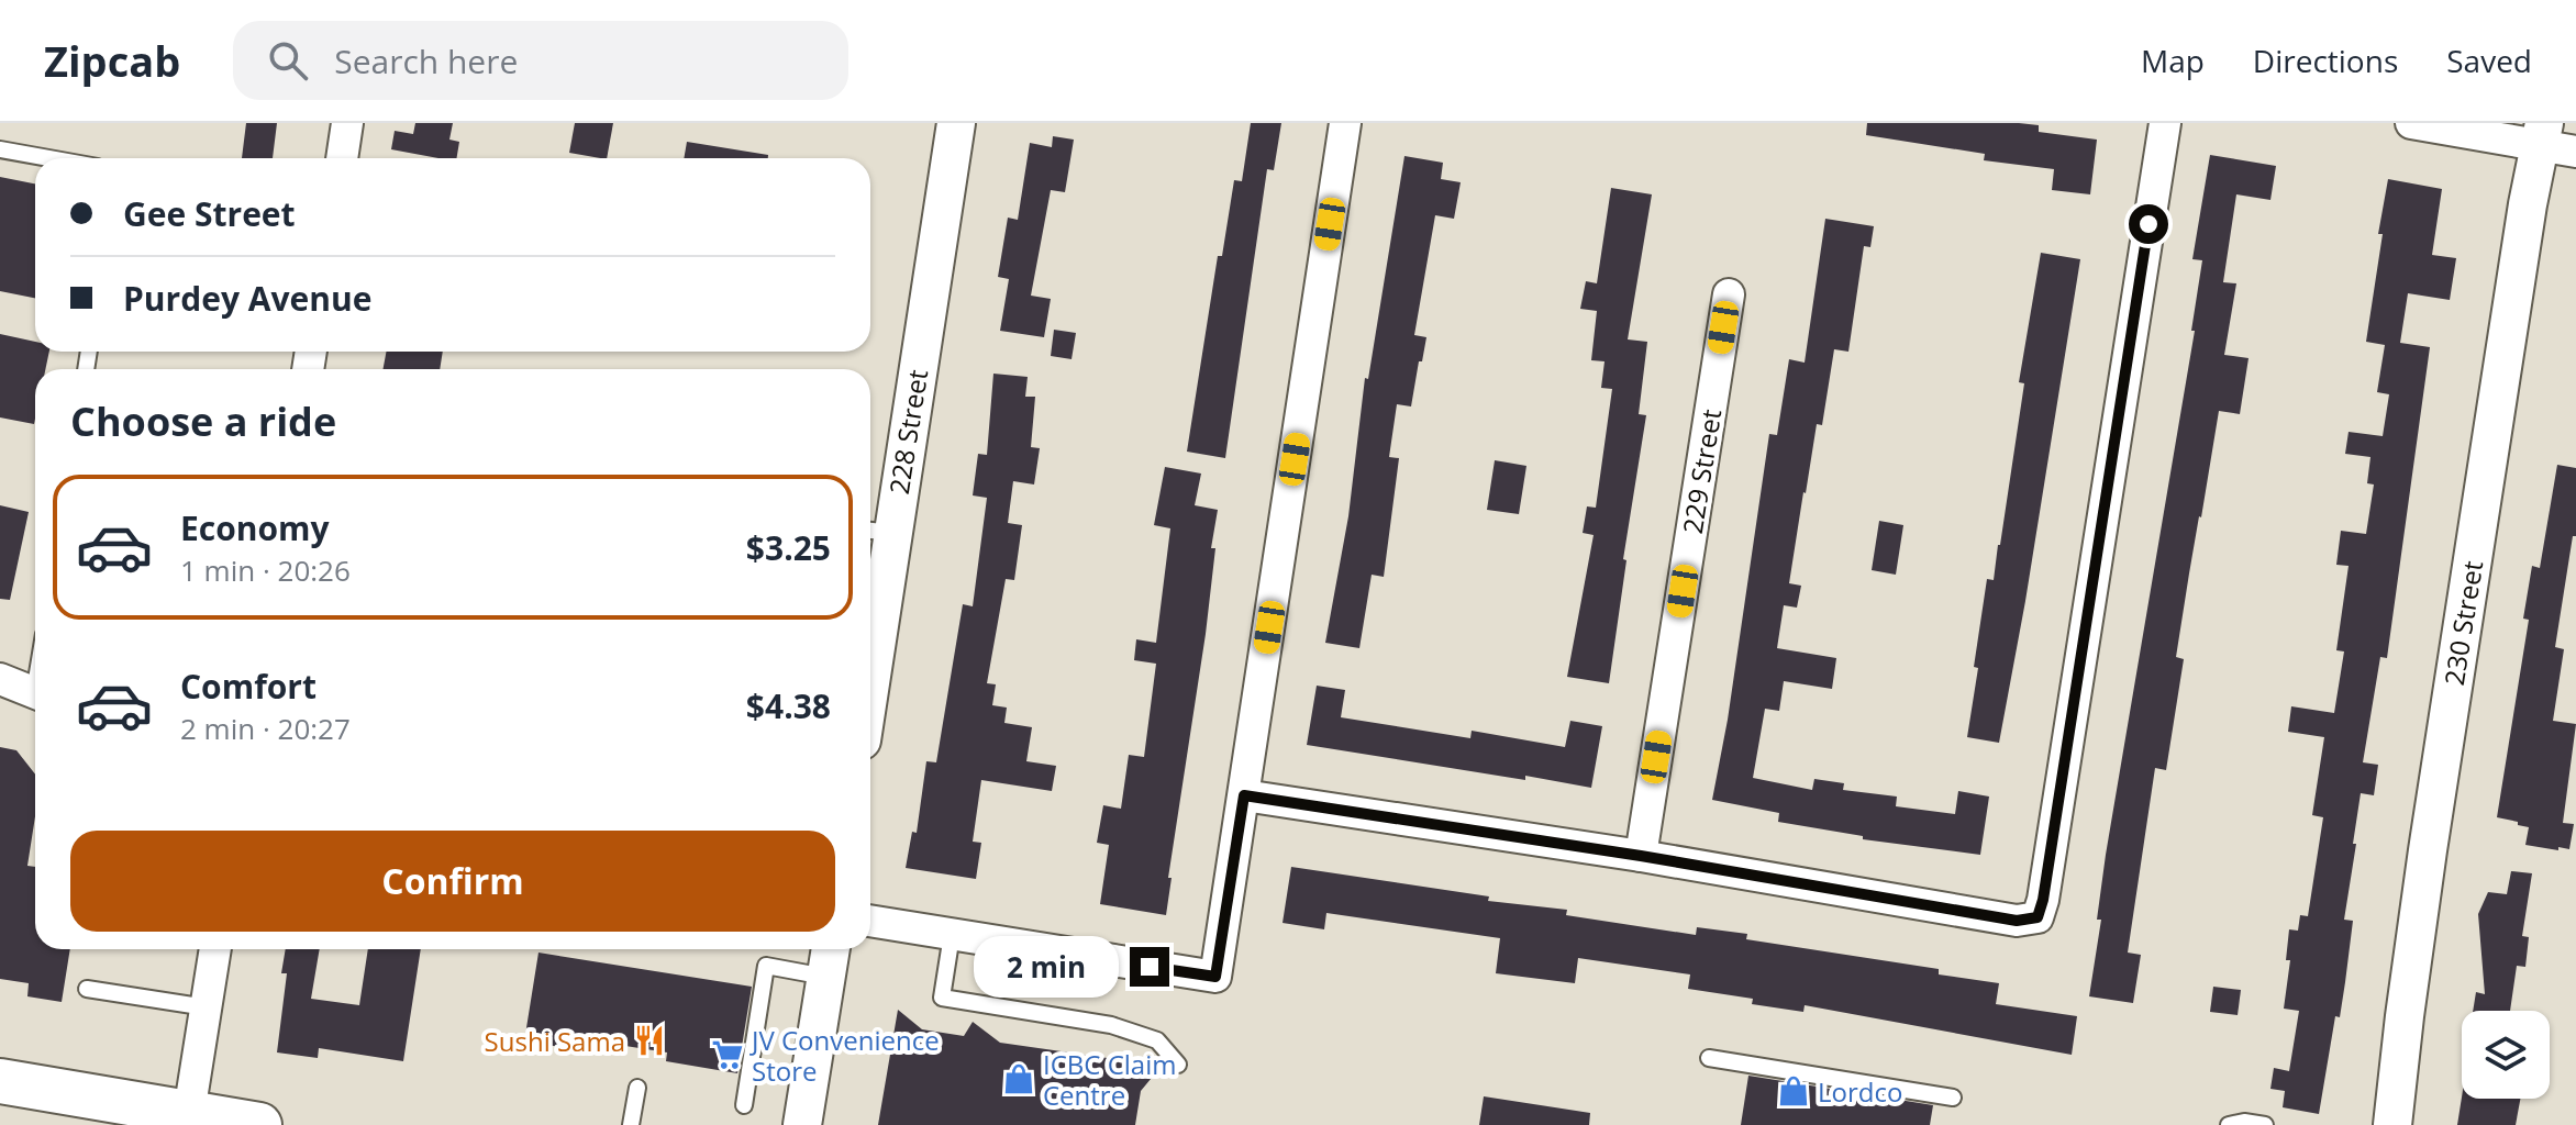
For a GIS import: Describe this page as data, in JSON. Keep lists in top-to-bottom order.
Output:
{
  "streets": {
    "street": ["228 Street", "229 Street", "230 Street"]
  },
  "places": {
    "restaurant": ["Sushi Sama"],
    "supermarket": ["JV Convenience Store"],
    "shop": ["ICBC Claim Centre", "Lordco"]
  },
  "page": {
    "header": "Zipcab",
    "search": "Search here",
    "nav": ["Map", "Directions", "Saved"],
    "banner": ["Gee Street", "Purdey Avenue"],
    "heading": "Choose a ride",
    "list": [
      {
        "name": "Economy",
        "note": "1 min · 20:26",
        "value": "$3.25"
      },
      {
        "name": "Comfort",
        "note": "2 min · 20:27",
        "value": "$4.38"
      }
    ],
    "buttons": "Confirm",
    "bubble": "2 min"
  }
}
